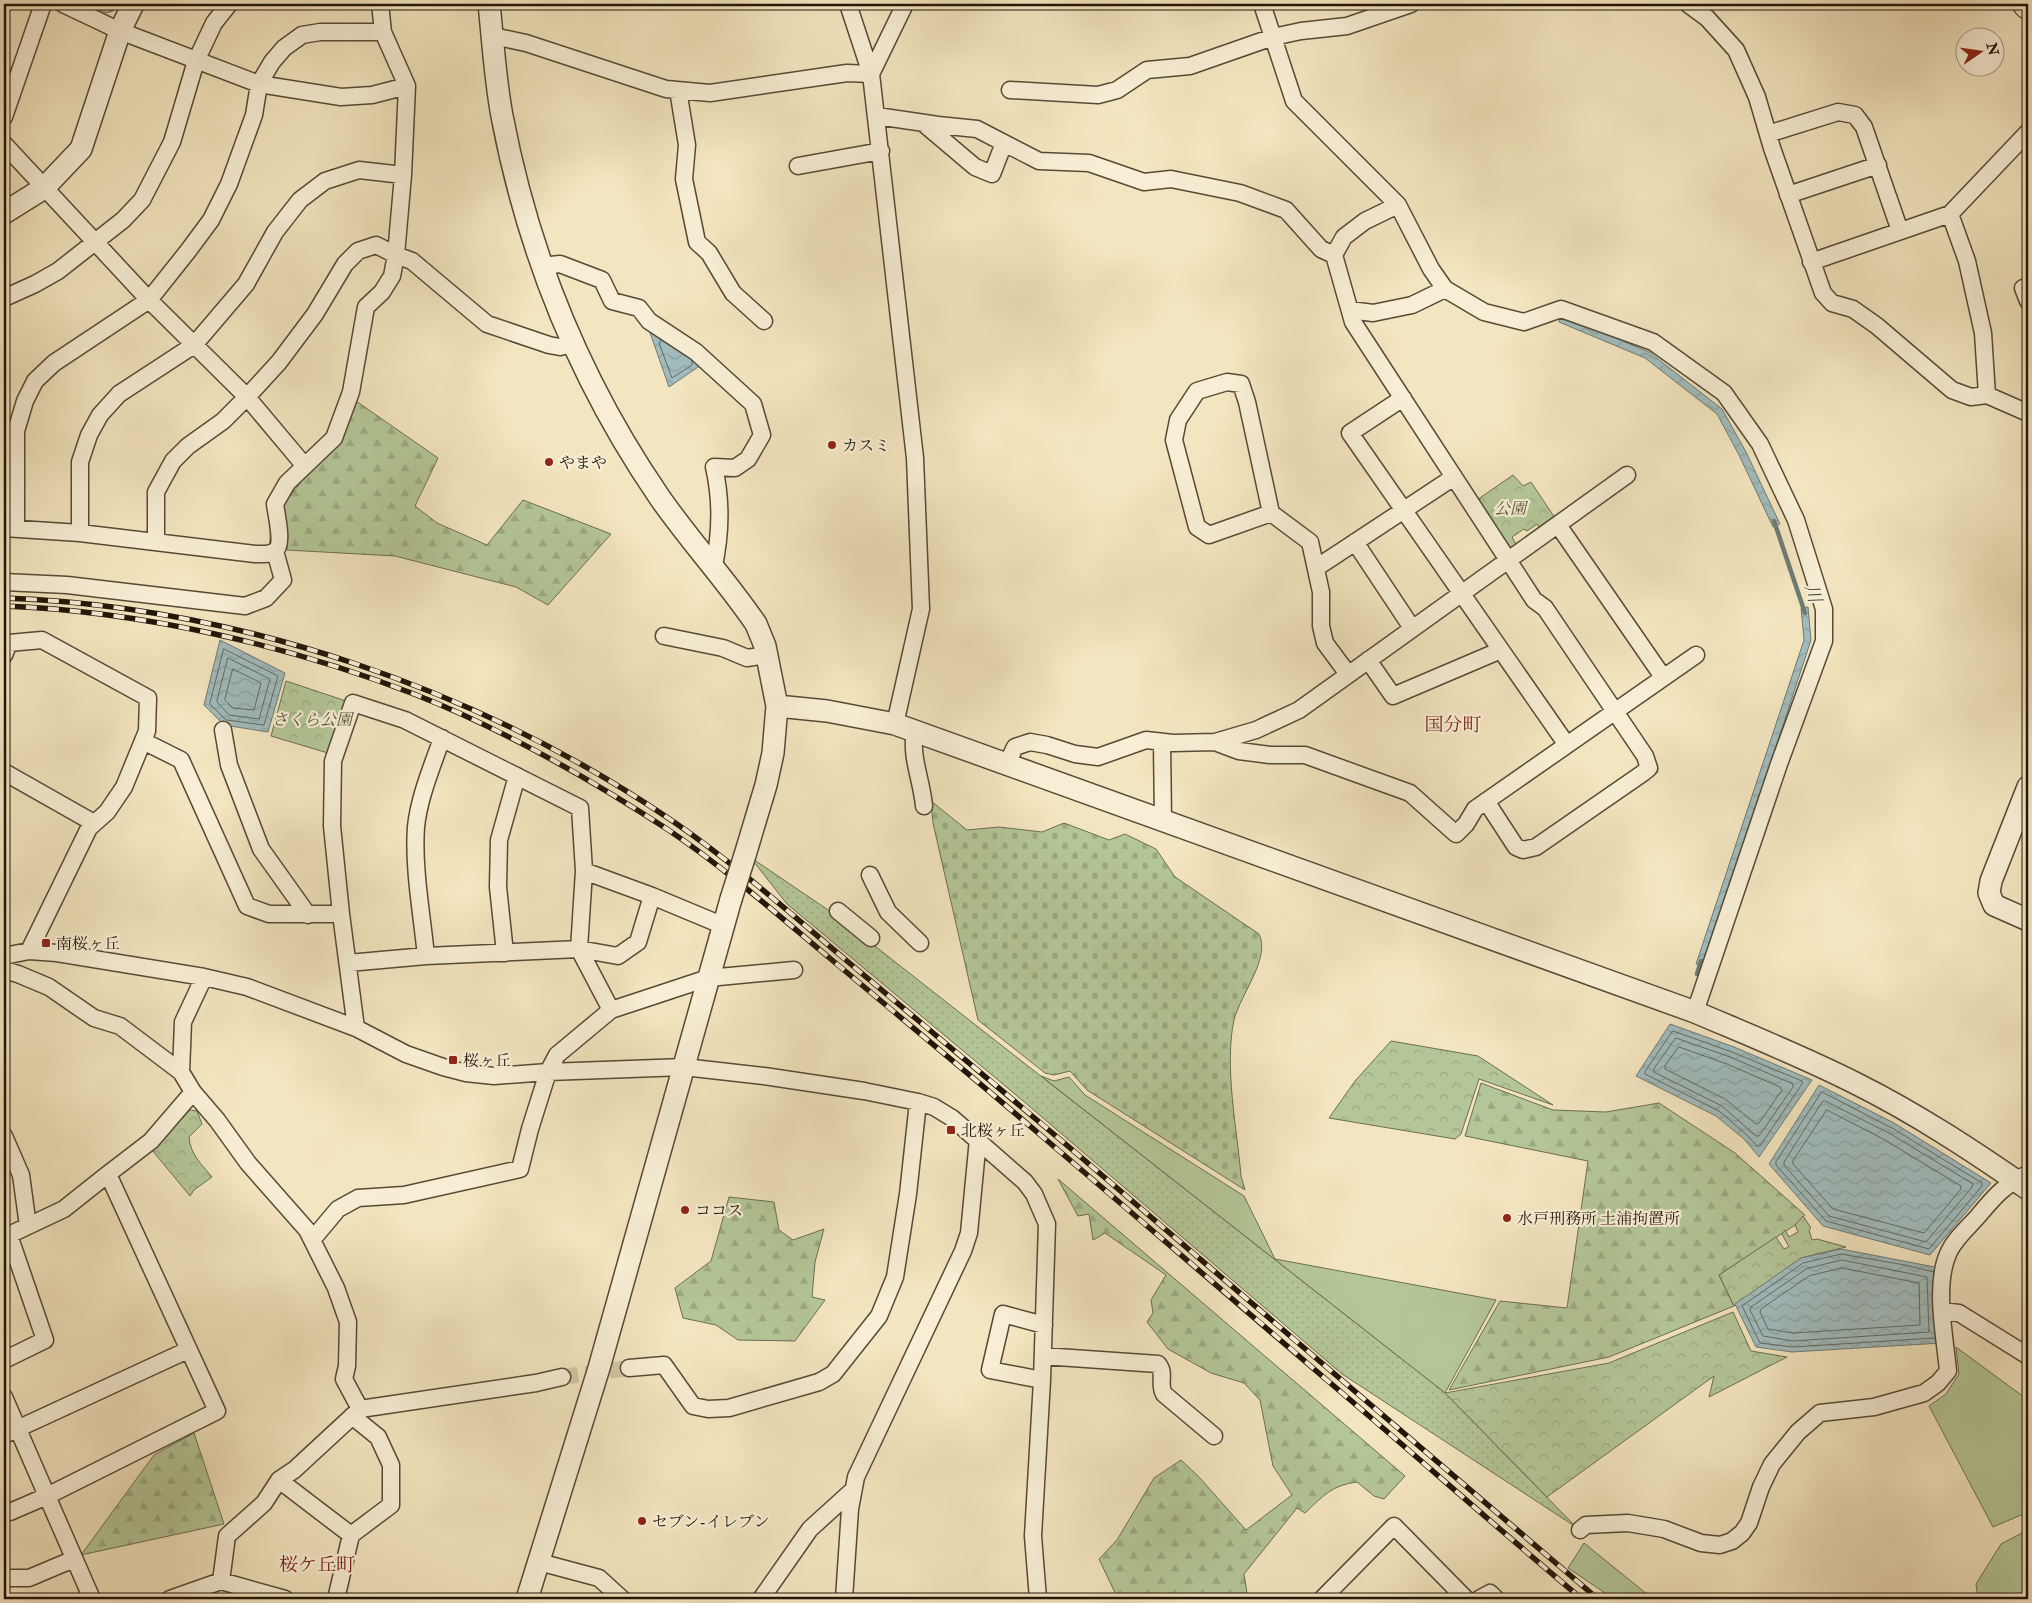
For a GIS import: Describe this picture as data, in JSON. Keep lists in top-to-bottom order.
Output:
{
  "districts": ["国分町", "桜ケ丘町"],
  "water": ["川"],
  "parks": ["公園", "さくら公園"],
  "places": {
    "other": [
      "カスミ",
      "やまや",
      "ココス",
      "水戸刑務所 土浦拘置所",
      "セブン-イレブン"
    ],
    "transit": ["南桜ヶ丘", "桜ヶ丘", "北桜ヶ丘"]
  },
  "north": "right"
}
